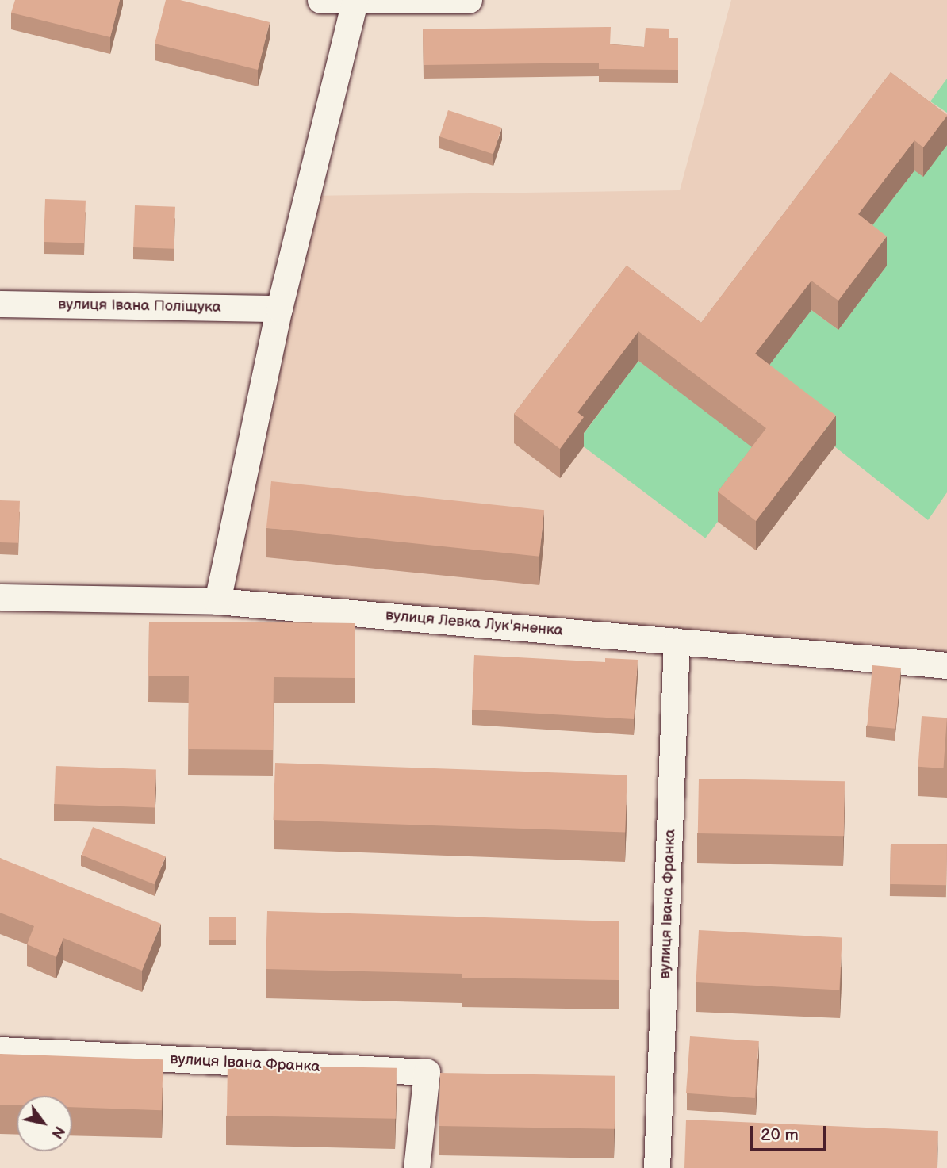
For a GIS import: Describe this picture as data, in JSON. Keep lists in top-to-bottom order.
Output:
{
  "streets": {
    "street": ["вулиця Івана Поліщука", "вулиця Левка Лук'яненка", "вулиця Івана Франка"]
  },
  "crossings": [
    ["вулиця Левка Лук'яненка", "вулиця Івана Франка"]
  ],
  "scale_bar": "20 m",
  "north": "bottom right"
}
